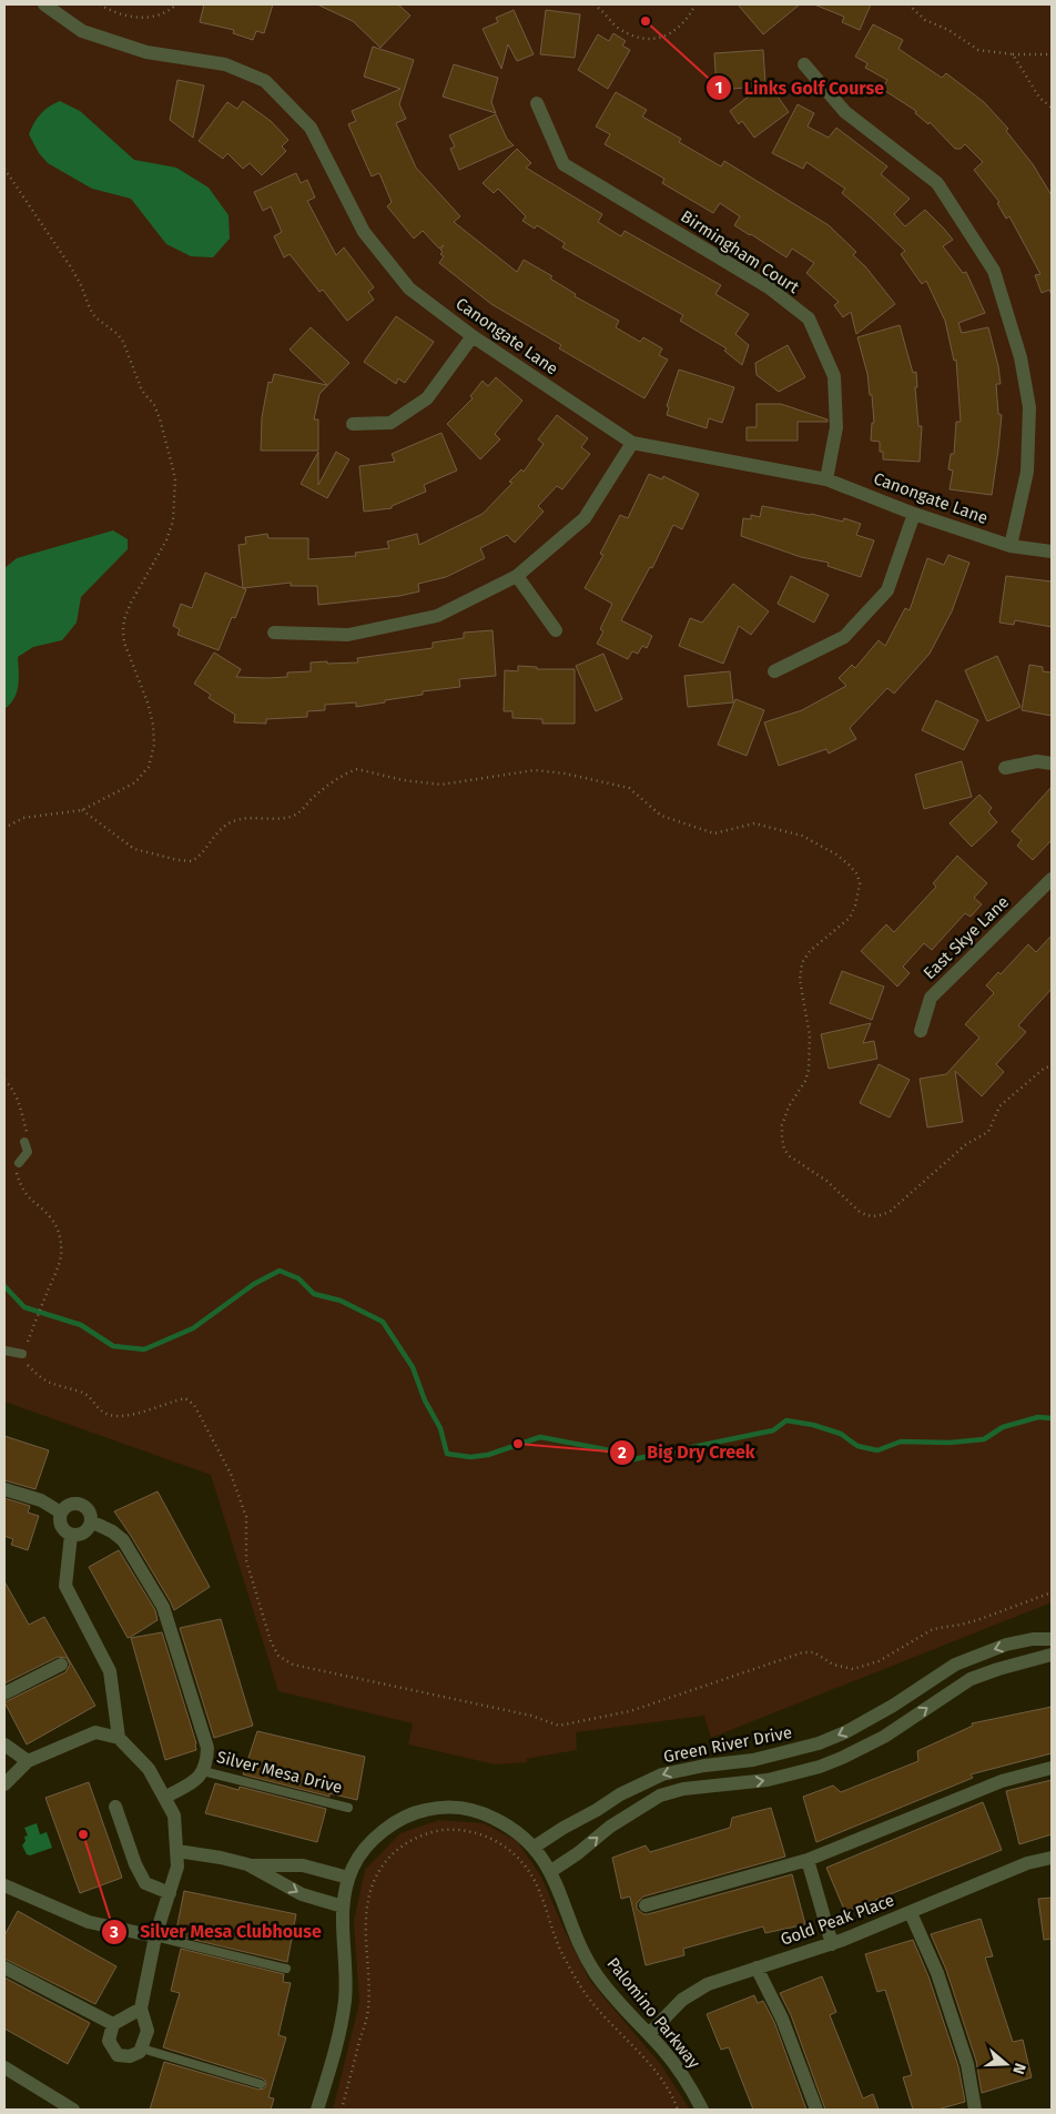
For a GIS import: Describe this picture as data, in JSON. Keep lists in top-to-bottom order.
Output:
{
  "streets": {
    "street": [
      "Birmingham Court",
      "Canongate Lane",
      "East Skye Lane",
      "Green River Drive",
      "Gold Peak Place",
      "Palomino Parkway"
    ],
    "lane": ["Silver Mesa Drive"]
  },
  "crossings": [
    ["Birmingham Court", "Canongate Lane"],
    ["Green River Drive", "Palomino Parkway"],
    ["Gold Peak Place", "Palomino Parkway"]
  ],
  "places": ["Links Golf Course", "Big Dry Creek", "Silver Mesa Clubhouse"],
  "north": "right"
}
